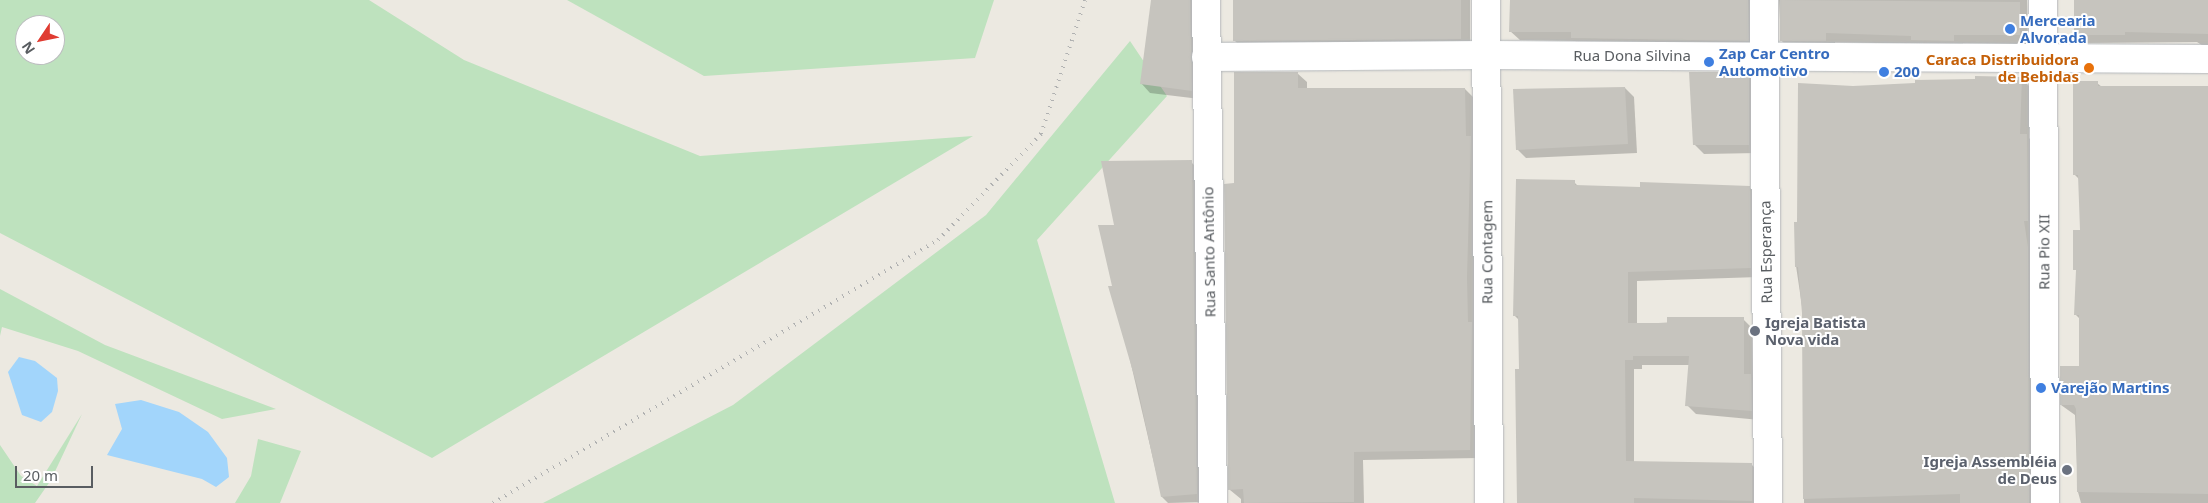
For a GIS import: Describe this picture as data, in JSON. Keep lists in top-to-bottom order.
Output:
{
  "streets": {
    "street": [
      "Rua Dona Silvina",
      "Rua Santo Antônio",
      "Rua Contagem",
      "Rua Esperança",
      "Rua Pio XII"
    ]
  },
  "crossings": [
    ["Rua Dona Silvina", "Rua Santo Antônio"],
    ["Rua Dona Silvina", "Rua Contagem"],
    ["Rua Dona Silvina", "Rua Esperança"],
    ["Rua Dona Silvina", "Rua Pio XII"]
  ],
  "places": [
    "Mercearia Alvorada",
    "Zap Car Centro Automotivo",
    "Caraca Distribuidora de Bebidas",
    "200",
    "Igreja Batista Nova vida",
    "Varejão Martins",
    "Igreja Assembléia de Deus"
  ],
  "scale_bar": "20 m",
  "north": "bottom left"
}
